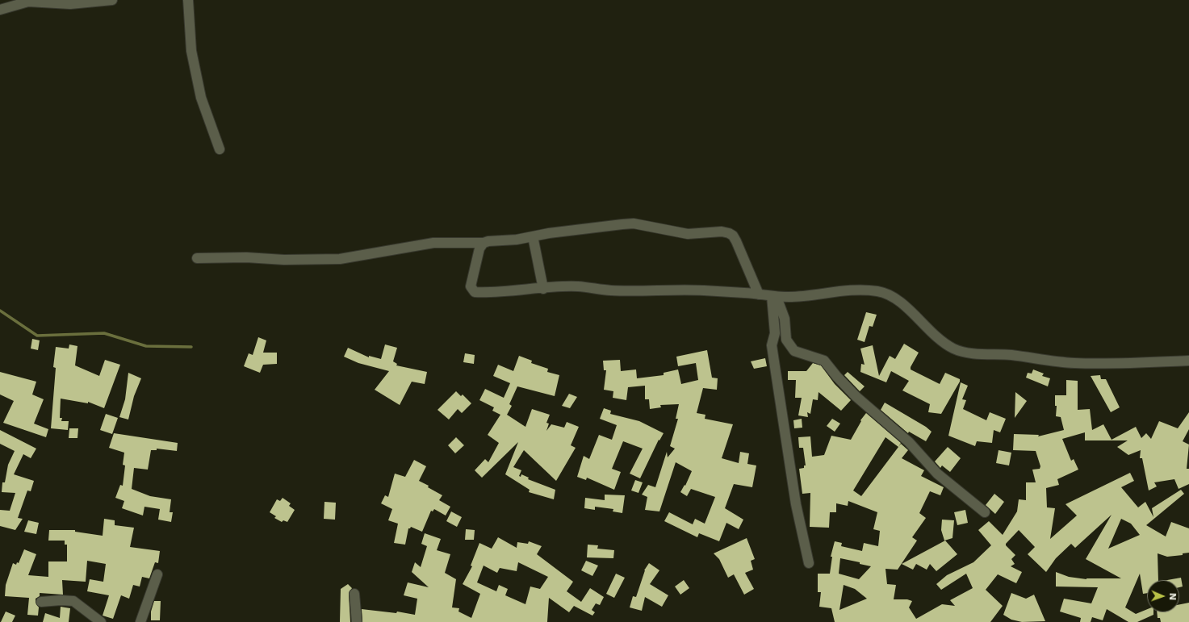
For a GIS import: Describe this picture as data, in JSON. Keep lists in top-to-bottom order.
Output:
{
  "north": "right"
}
